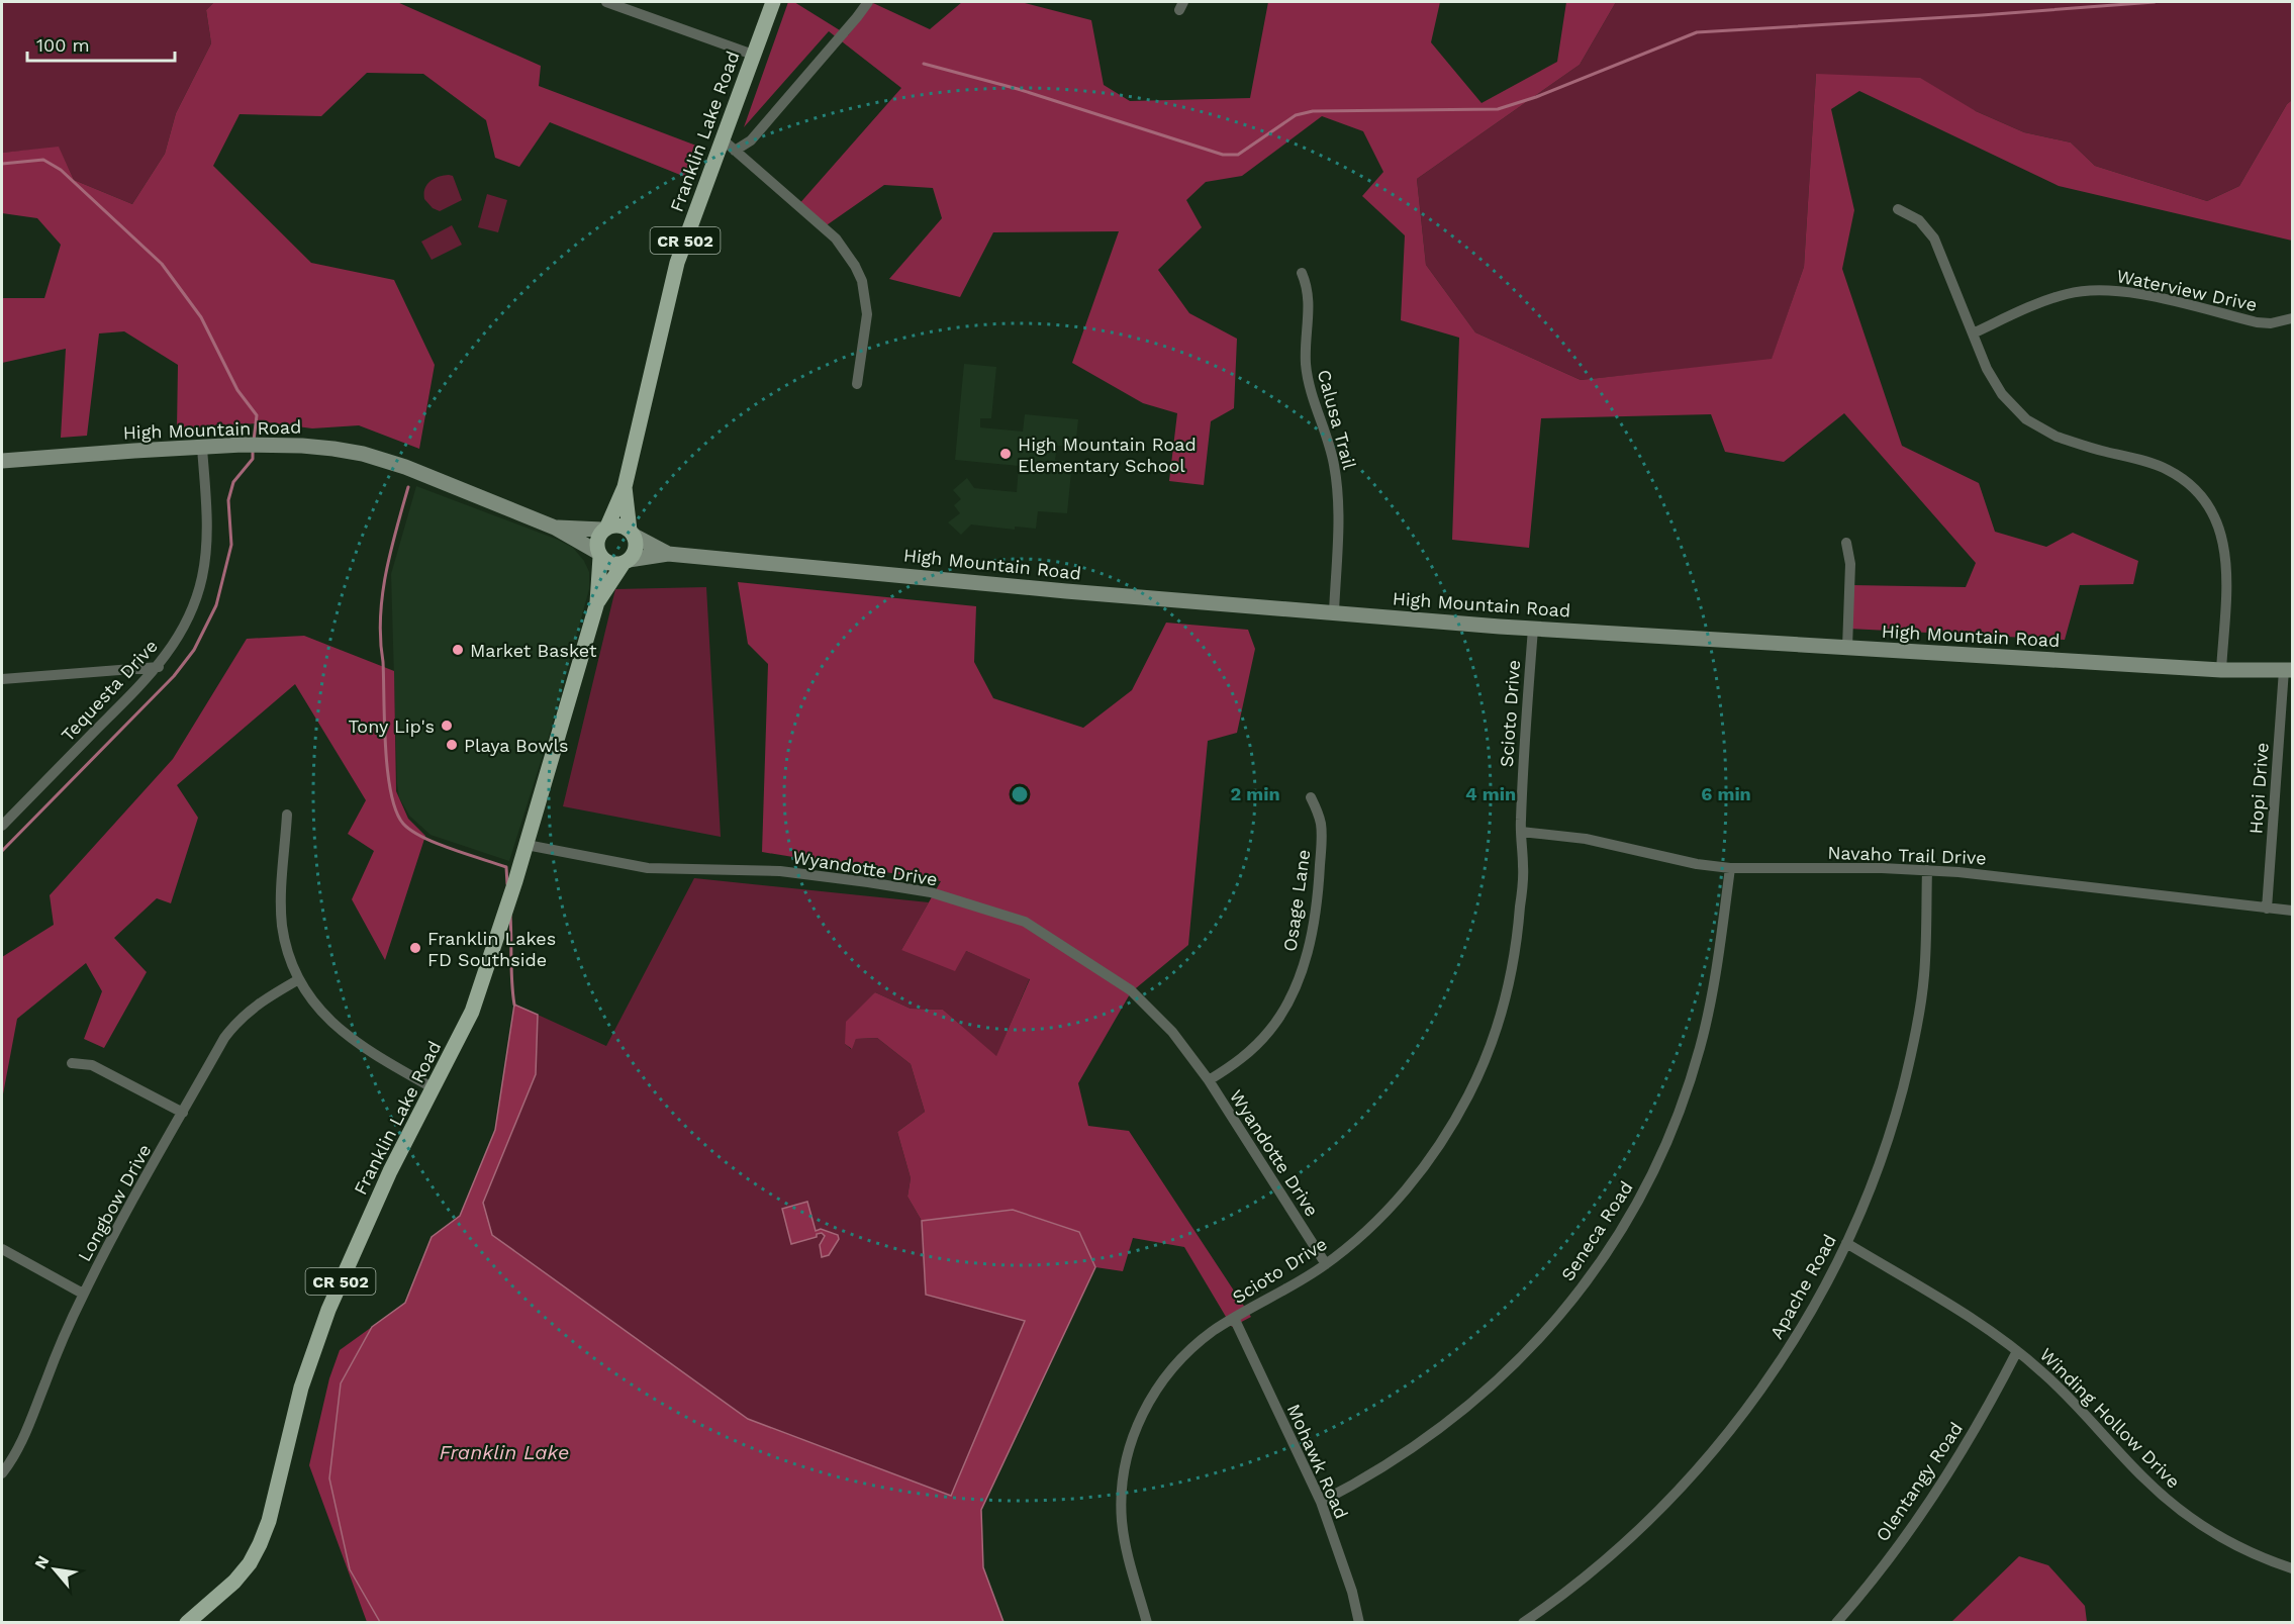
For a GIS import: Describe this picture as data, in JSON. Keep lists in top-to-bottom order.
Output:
{
  "streets": {
    "main road": ["Franklin Lake Road", "CR 502", "High Mountain Road"],
    "street": [
      "Waterview Drive",
      "Calusa Trail",
      "Tequesta Drive",
      "Scioto Drive",
      "Hopi Drive",
      "Navaho Trail Drive",
      "Wyandotte Drive",
      "Osage Lane",
      "Longbow Drive",
      "Seneca Road",
      "Apache Road",
      "Winding Hollow Drive",
      "Mohawk Road",
      "Olentangy Road"
    ]
  },
  "crossings": [
    ["Franklin Lake Road", "CR 502"],
    ["Franklin Lake Road", "High Mountain Road"],
    ["Franklin Lake Road", "Wyandotte Drive"],
    ["CR 502", "High Mountain Road"],
    ["Calusa Trail", "High Mountain Road"],
    ["High Mountain Road", "Tequesta Drive"],
    ["High Mountain Road", "Scioto Drive"],
    ["High Mountain Road", "Hopi Drive"],
    ["Scioto Drive", "Navaho Trail Drive"],
    ["Scioto Drive", "Wyandotte Drive"],
    ["Scioto Drive", "Mohawk Road"],
    ["Hopi Drive", "Navaho Trail Drive"],
    ["Navaho Trail Drive", "Seneca Road"],
    ["Navaho Trail Drive", "Apache Road"],
    ["Wyandotte Drive", "Osage Lane"],
    ["Seneca Road", "Mohawk Road"],
    ["Apache Road", "Winding Hollow Drive"],
    ["Winding Hollow Drive", "Olentangy Road"]
  ],
  "water": ["Franklin Lake"],
  "places": [
    "High Mountain Road Elementary School",
    "Market Basket",
    "Tony Lip's",
    "Playa Bowls",
    "Franklin Lakes FD Southside"
  ],
  "scale_bar": "100 m",
  "north": "top left",
  "rings": ["2 min", "4 min", "6 min"]
}
